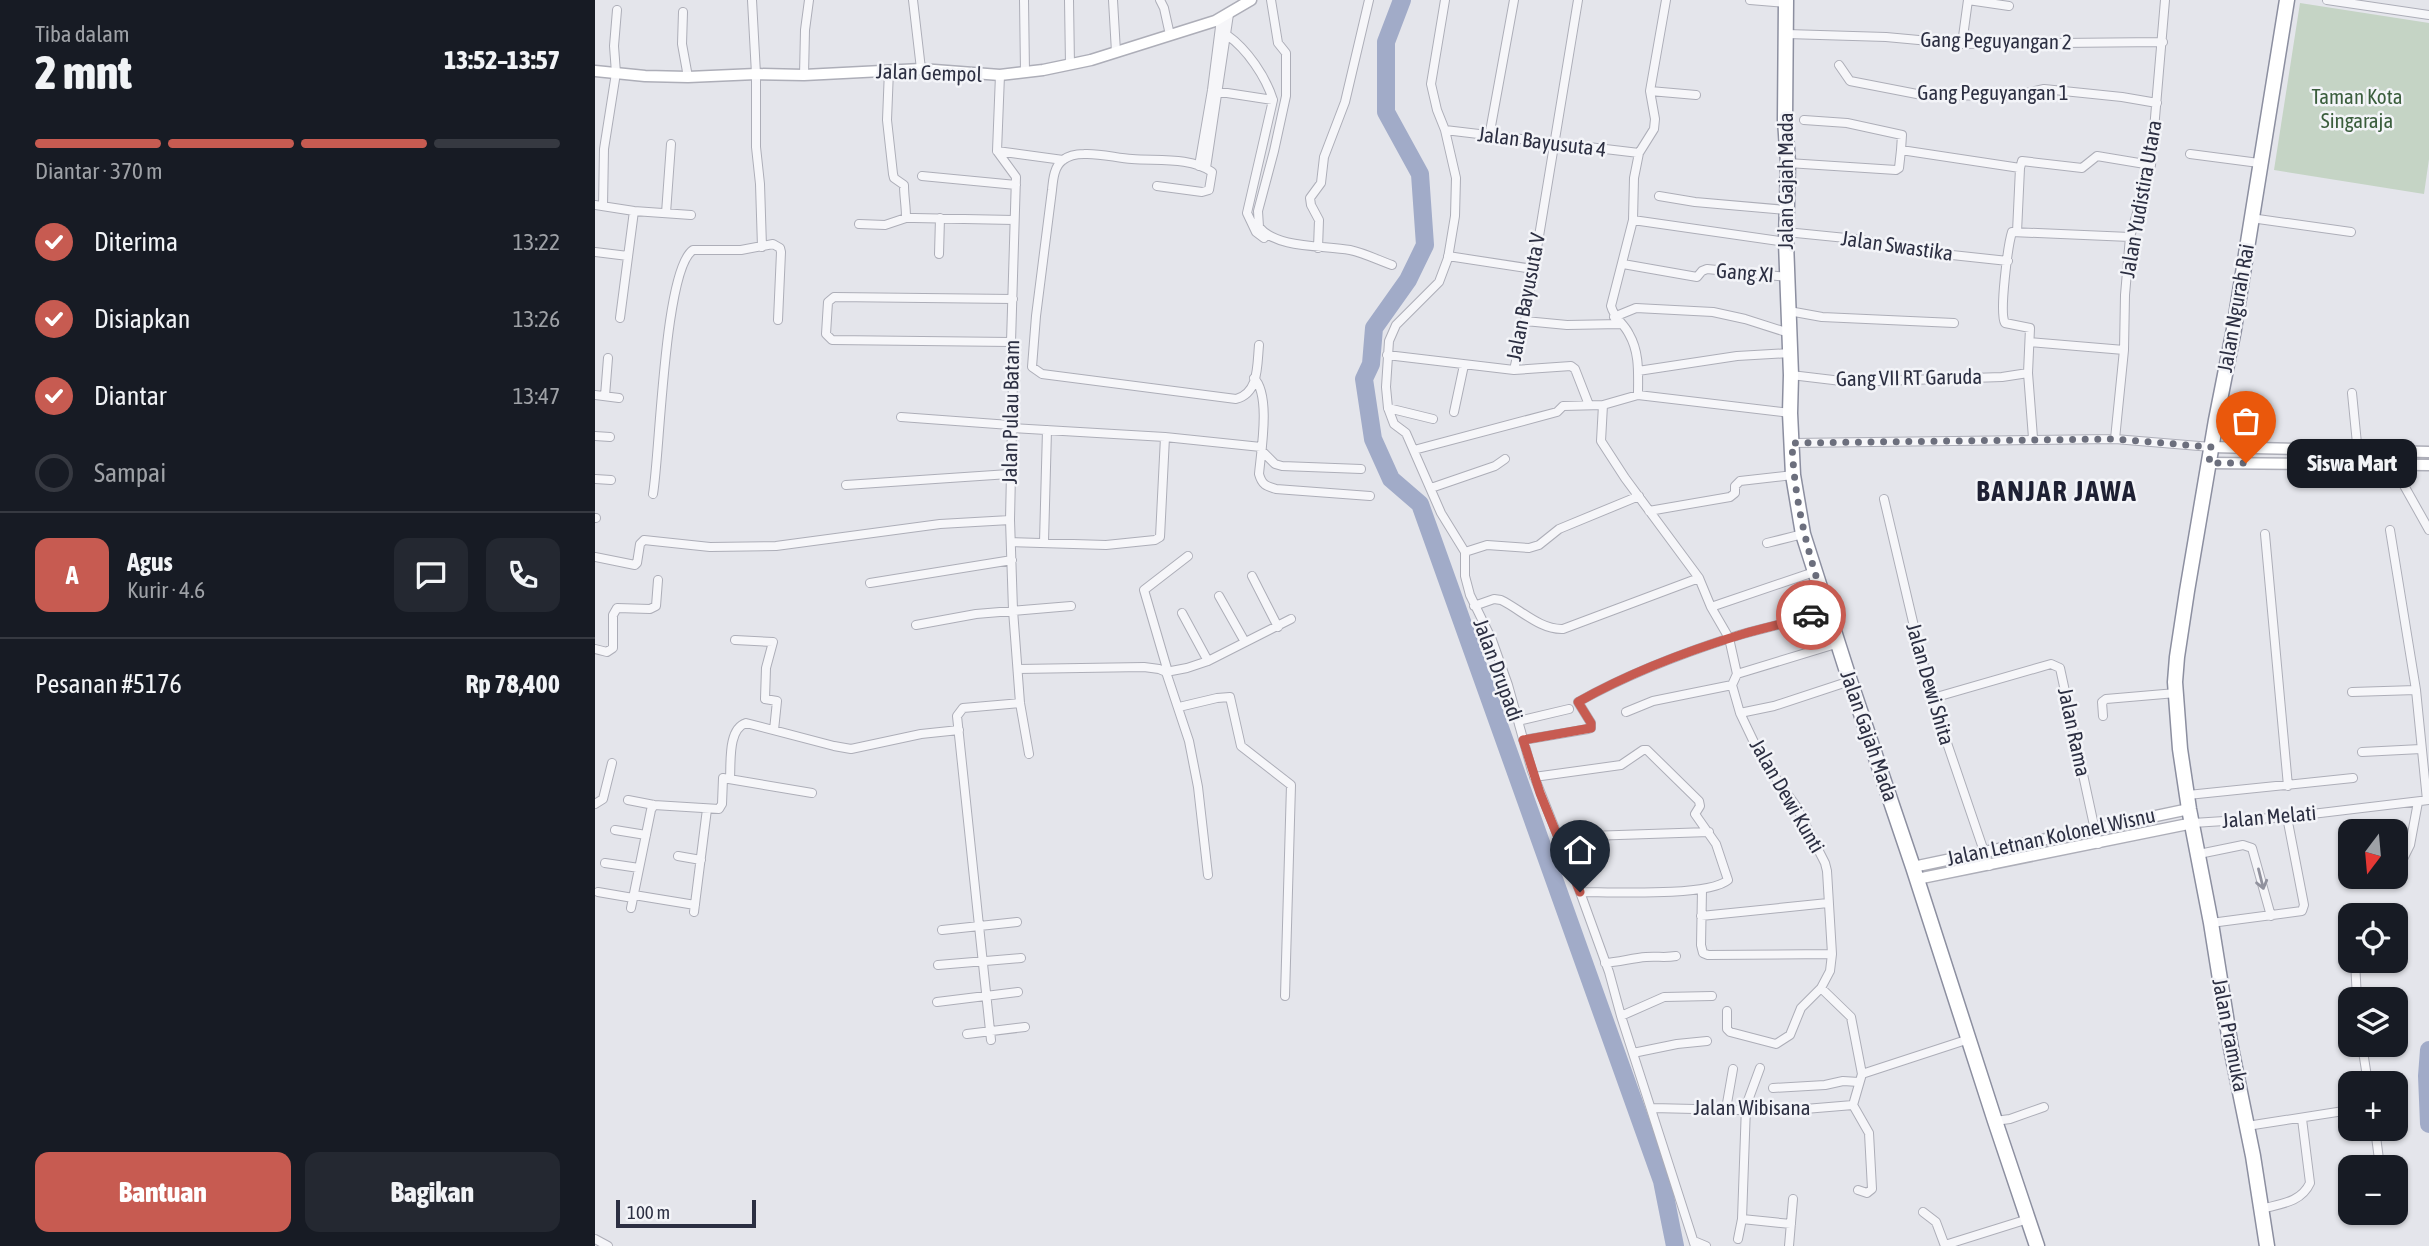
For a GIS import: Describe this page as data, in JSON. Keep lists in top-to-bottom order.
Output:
{
  "streets": {
    "highway": ["Jalan Gajah Mada", "Jalan Ngurah Rai", "Jalan Pramuka"],
    "street": [
      "Gang Peguyangan 2",
      "Jalan Gempol",
      "Gang Peguyangan 1",
      "Jalan Bayusuta 4",
      "Jalan Yudistira Utara",
      "Jalan Swastika",
      "Gang XI",
      "Jalan Bayusuta V",
      "Gang VII RT Garuda",
      "Jalan Pulau Batam",
      "Jalan Drupadi",
      "Jalan Dewi Shita",
      "Jalan Rama",
      "Jalan Dewi Kunti",
      "Jalan Melati",
      "Jalan Letnan Kolonel Wisnu",
      "Jalan Wibisana"
    ]
  },
  "crossings": [
    ["Gang Peguyangan 2", "Jalan Gajah Mada"],
    ["Gang Peguyangan 2", "Jalan Yudistira Utara"],
    ["Gang Peguyangan 1", "Jalan Yudistira Utara"],
    ["Jalan Bayusuta 4", "Jalan Bayusuta V"],
    ["Jalan Gajah Mada", "Jalan Swastika"],
    ["Jalan Gajah Mada", "Gang XI"],
    ["Jalan Gajah Mada", "Gang VII RT Garuda"],
    ["Jalan Gajah Mada", "Jalan Letnan Kolonel Wisnu"],
    ["Jalan Ngurah Rai", "Jalan Melati"],
    ["Jalan Ngurah Rai", "Jalan Letnan Kolonel Wisnu"],
    ["Jalan Ngurah Rai", "Jalan Pramuka"],
    ["Jalan Drupadi", "Jalan Wibisana"],
    ["Jalan Dewi Shita", "Jalan Rama"],
    ["Jalan Dewi Shita", "Jalan Letnan Kolonel Wisnu"],
    ["Jalan Rama", "Jalan Letnan Kolonel Wisnu"],
    ["Jalan Melati", "Jalan Letnan Kolonel Wisnu"],
    ["Jalan Melati", "Jalan Pramuka"],
    ["Jalan Letnan Kolonel Wisnu", "Jalan Pramuka"]
  ],
  "districts": ["BANJAR JAWA"],
  "parks": ["Taman Kota Singaraja"],
  "places": ["Siswa Mart"],
  "scale_bar": "100 m",
  "north": "bottom",
  "page": {
    "heading": ["2 mnt", "Tiba dalam", "13:52–13:57"],
    "panel": [
      "Agus",
      "Kurir · 4.6",
      "Pesanan #5176",
      "Rp 78,400"
    ],
    "bar": "Diantar · 370 m",
    "list": [
      ["Diterima", "13:22"],
      ["Disiapkan", "13:26"],
      ["Diantar", "13:47"],
      "Sampai"
    ],
    "bubble": "Siswa Mart",
    "round": "A",
    "map_buttons": ["+", "−"],
    "buttons": ["Bantuan", "Bagikan"],
    "scale": "100 m"
  }
}
